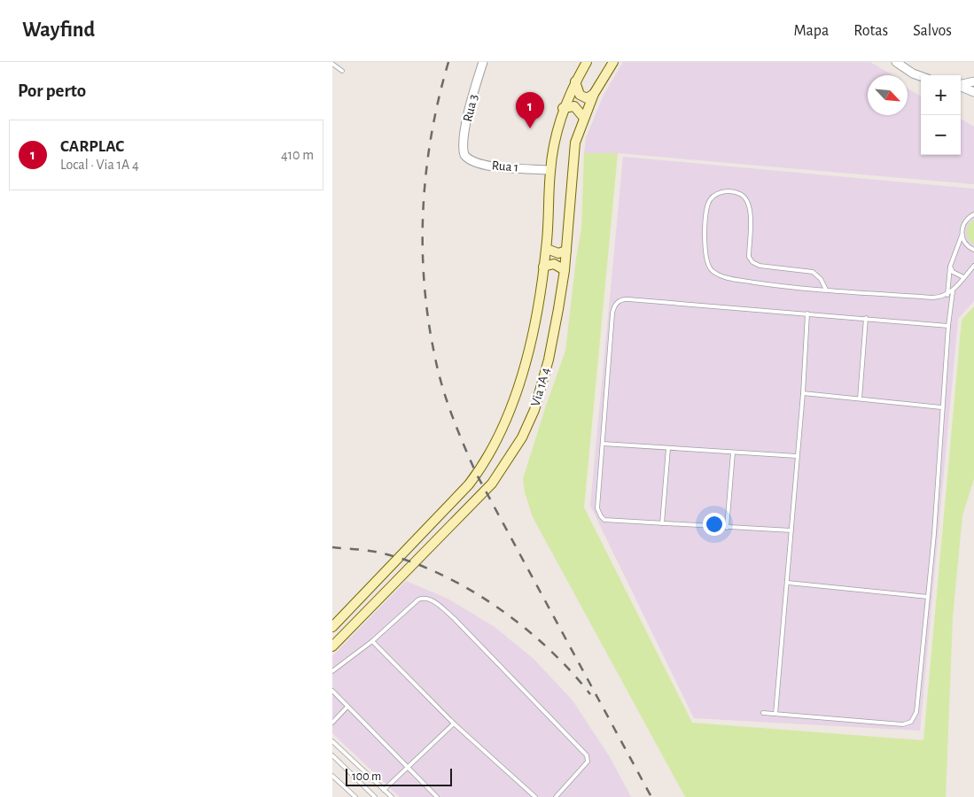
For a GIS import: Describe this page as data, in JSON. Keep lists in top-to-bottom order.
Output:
{
  "streets": {
    "main road": ["Via 1A 4"],
    "street": ["Rua 3", "Rua 1"]
  },
  "crossings": [
    ["Rua 3", "Rua 1"],
    ["Rua 1", "Via 1A 4"]
  ],
  "scale_bar": "100 m",
  "north": "bottom right",
  "page": {
    "header": "Wayfind",
    "nav": ["Mapa", "Rotas", "Salvos"],
    "heading": "Por perto",
    "map_buttons": ["+", "−"],
    "pins": "1",
    "list": [
      {
        "mark": "1",
        "name": "CARPLAC",
        "note": "Local · Via 1A 4",
        "value": "410 m"
      }
    ],
    "scale": "100 m"
  }
}
